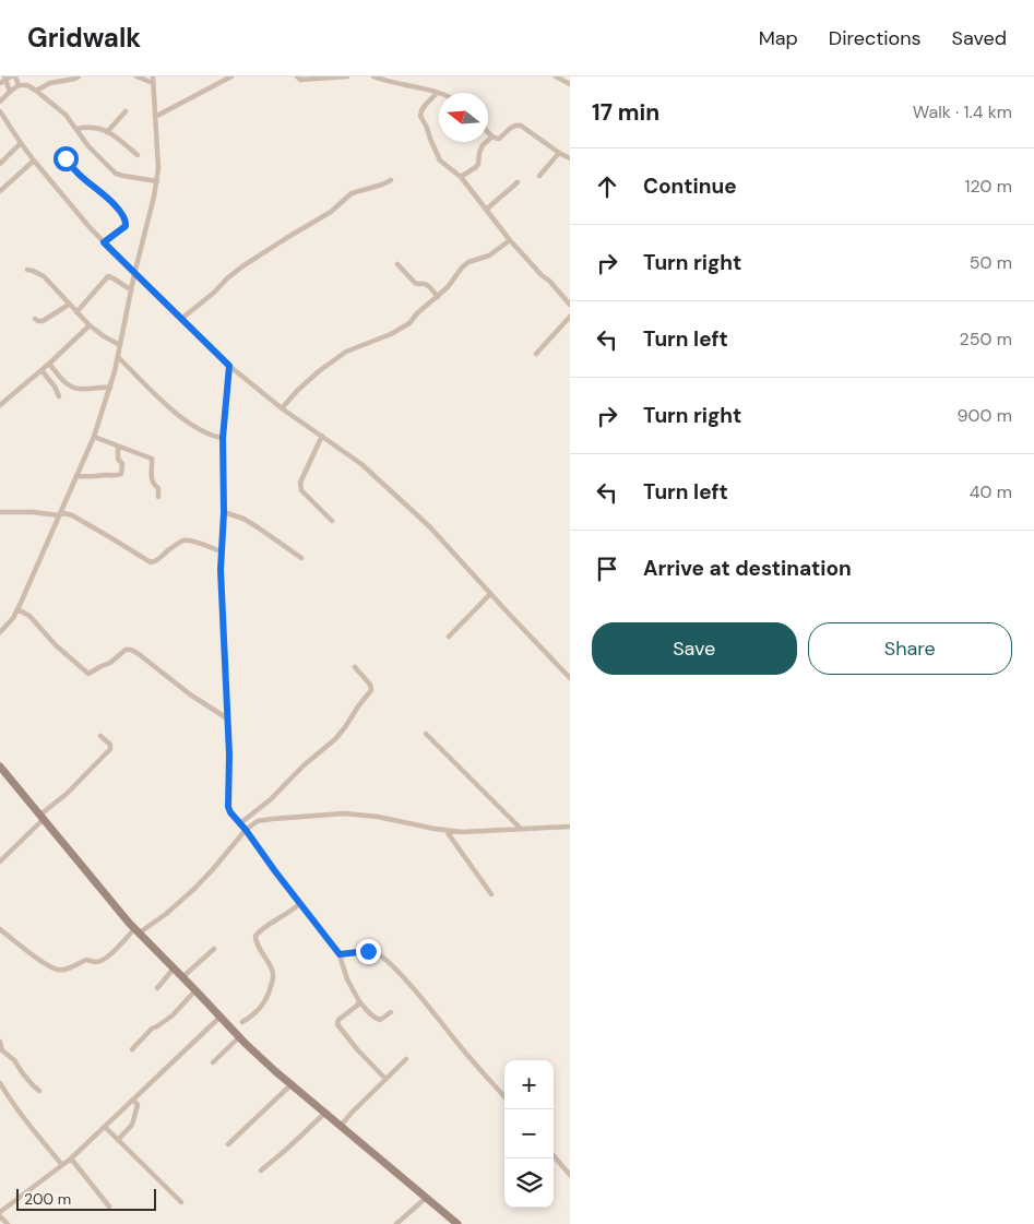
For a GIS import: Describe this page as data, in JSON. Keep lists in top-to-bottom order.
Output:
{
  "scale_bar": "200 m",
  "north": "left",
  "page": {
    "header": "Gridwalk",
    "nav": ["Map", "Directions", "Saved"],
    "heading": ["17 min", "Walk · 1.4 km"],
    "list": [
      ["Continue", "120 m"],
      ["Turn right", "50 m"],
      ["Turn left", "250 m"],
      ["Turn right", "900 m"],
      ["Turn left", "40 m"],
      "Arrive at destination"
    ],
    "buttons": ["Save", "Share"],
    "map_buttons": ["+", "−"],
    "scale": "200 m"
  }
}
